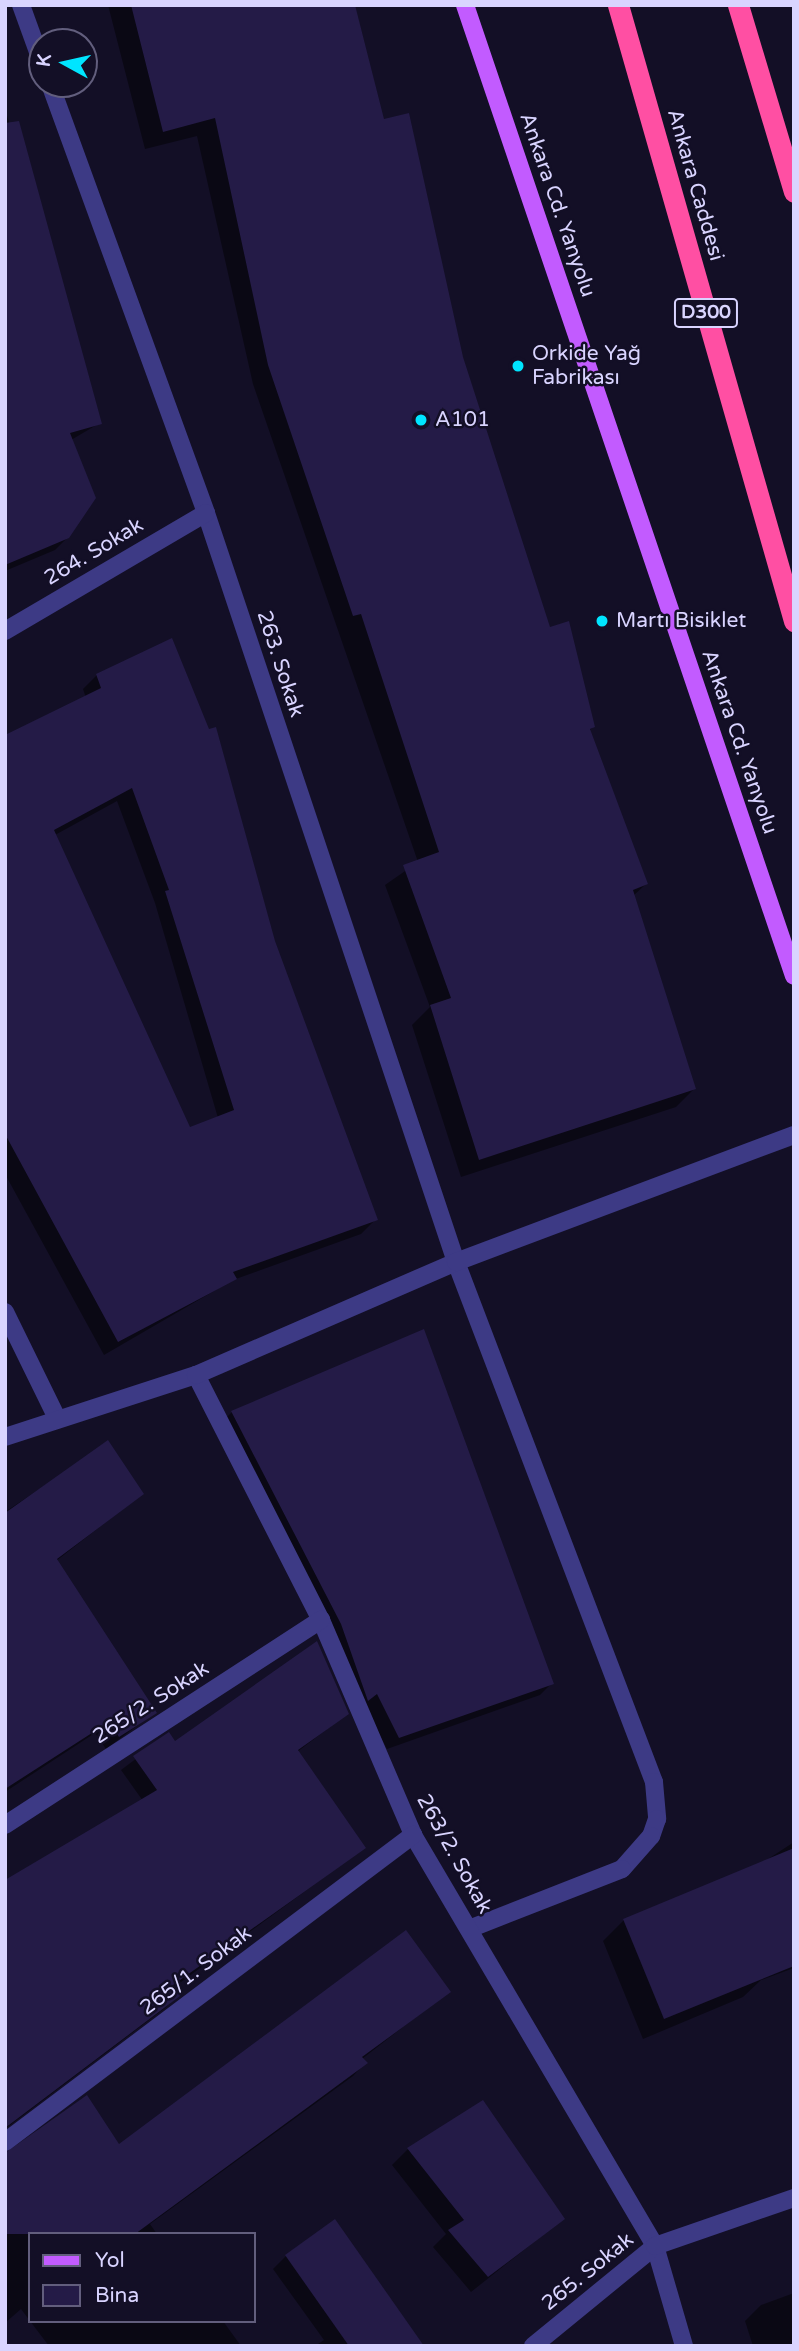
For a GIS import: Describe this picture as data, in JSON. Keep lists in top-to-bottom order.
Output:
{
  "streets": {
    "highway": ["Ankara Caddesi", "D300"],
    "main road": ["Ankara Cd. Yanyolu"],
    "street": [
      "264. Sokak",
      "263. Sokak",
      "265/2. Sokak",
      "263/2. Sokak",
      "265/1. Sokak",
      "265. Sokak"
    ]
  },
  "crossings": [
    ["264. Sokak", "263. Sokak"],
    ["263. Sokak", "263/2. Sokak"],
    ["265/2. Sokak", "263/2. Sokak"],
    ["263/2. Sokak", "265/1. Sokak"],
    ["263/2. Sokak", "265. Sokak"]
  ],
  "places": ["Orkide Yağ Fabrikası", "A101", "Martı Bisiklet"],
  "legend": ["Yol", "Bina"],
  "north": "left"
}
